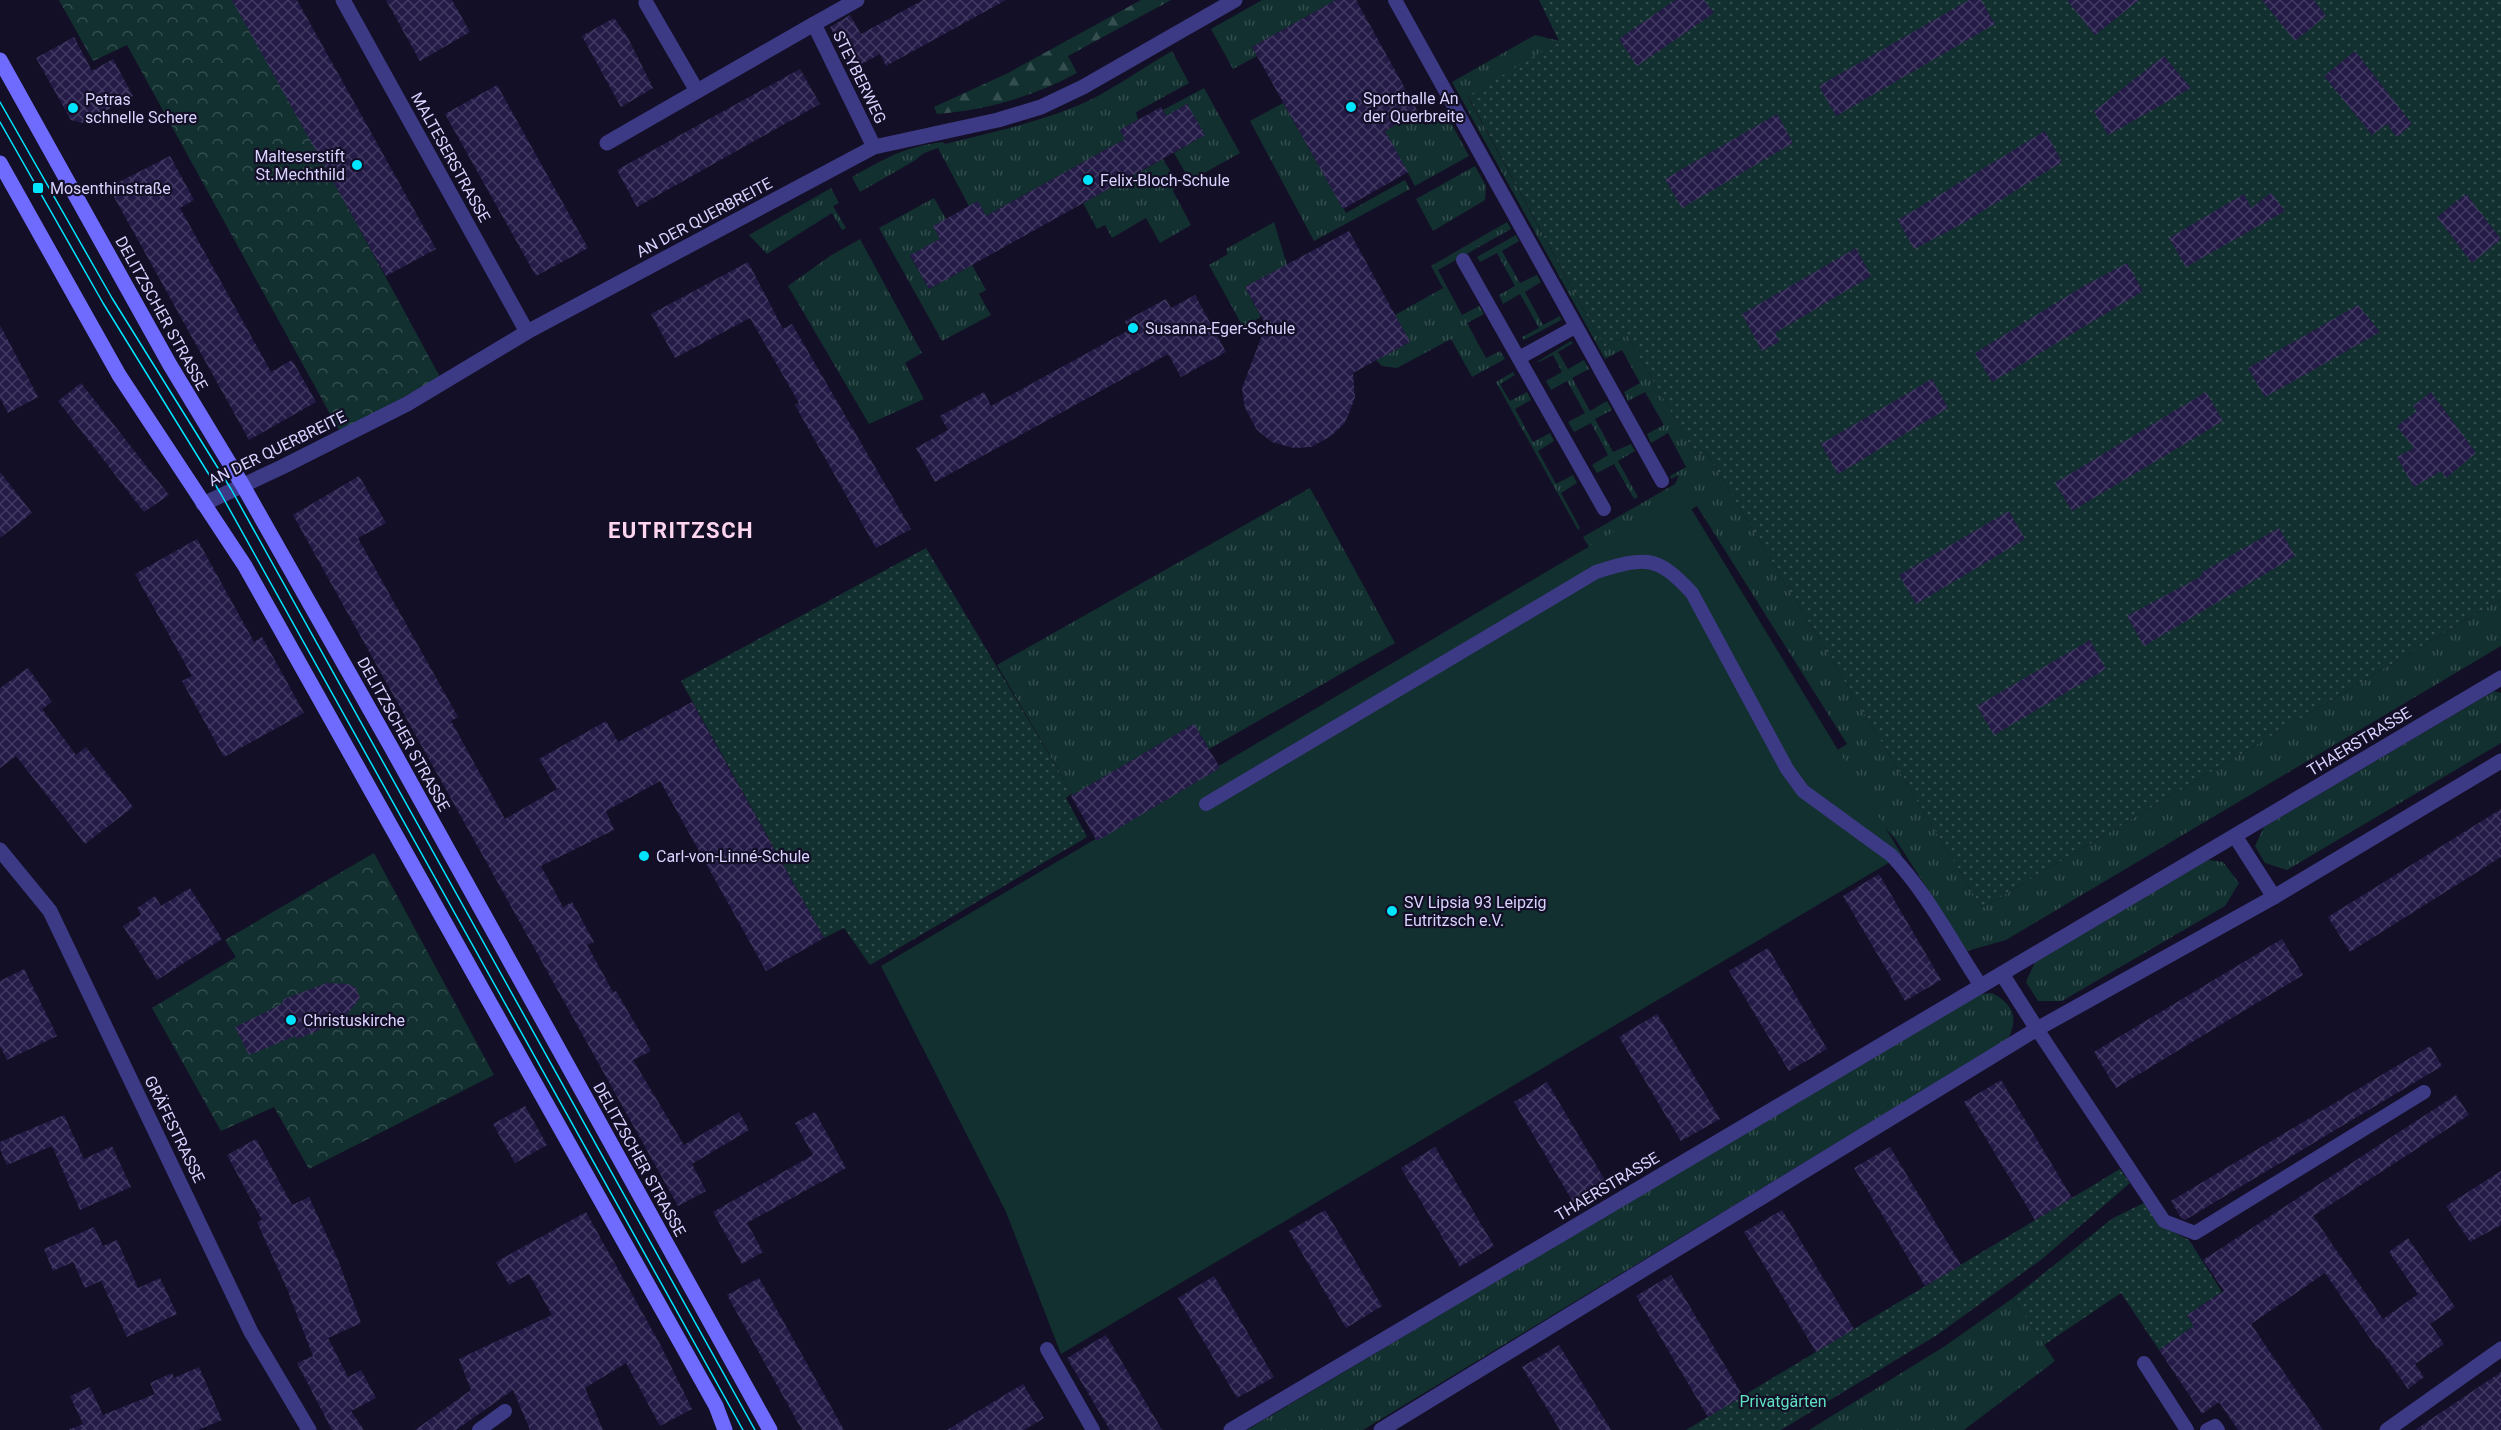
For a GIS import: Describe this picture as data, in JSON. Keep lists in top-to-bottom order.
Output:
{
  "streets": {
    "main road": ["DELITZSCHER STRASSE"],
    "street": [
      "STEYBERWEG",
      "MALTESERSTRASSE",
      "AN DER QUERBREITE",
      "THAERSTRASSE",
      "GRÄFESTRASSE"
    ]
  },
  "crossings": [
    ["STEYBERWEG", "AN DER QUERBREITE"],
    ["MALTESERSTRASSE", "AN DER QUERBREITE"],
    ["AN DER QUERBREITE", "DELITZSCHER STRASSE"]
  ],
  "districts": ["EUTRITZSCH"],
  "parks": ["Privatgärten"],
  "places": {
    "other": [
      "Sporthalle An der Querbreite",
      "Petras schnelle Schere",
      "Malteserstift St.Mechthild",
      "Felix-Bloch-Schule",
      "Susanna-Eger-Schule",
      "Carl-von-Linné-Schule",
      "SV Lipsia 93 Leipzig Eutritzsch e.V.",
      "Christuskirche"
    ],
    "transit": ["Mosenthinstraße"]
  }
}
